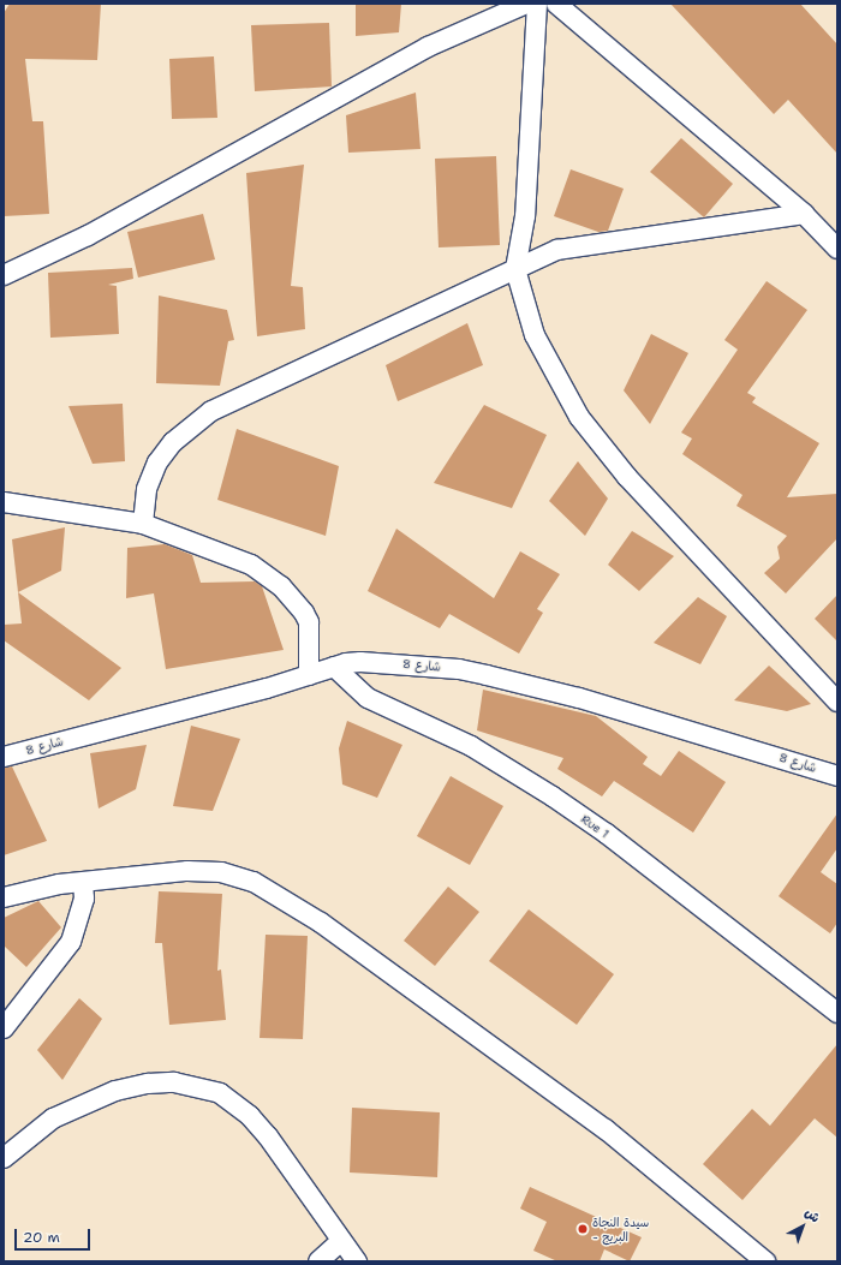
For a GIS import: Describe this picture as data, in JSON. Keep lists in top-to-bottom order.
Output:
{
  "streets": {
    "street": ["شارع 8", "Rue 1"]
  },
  "crossings": [
    ["شارع 8", "Rue 1"]
  ],
  "places": ["سيدة النجاة - البريج"],
  "scale_bar": "20 m",
  "north": "top right"
}
